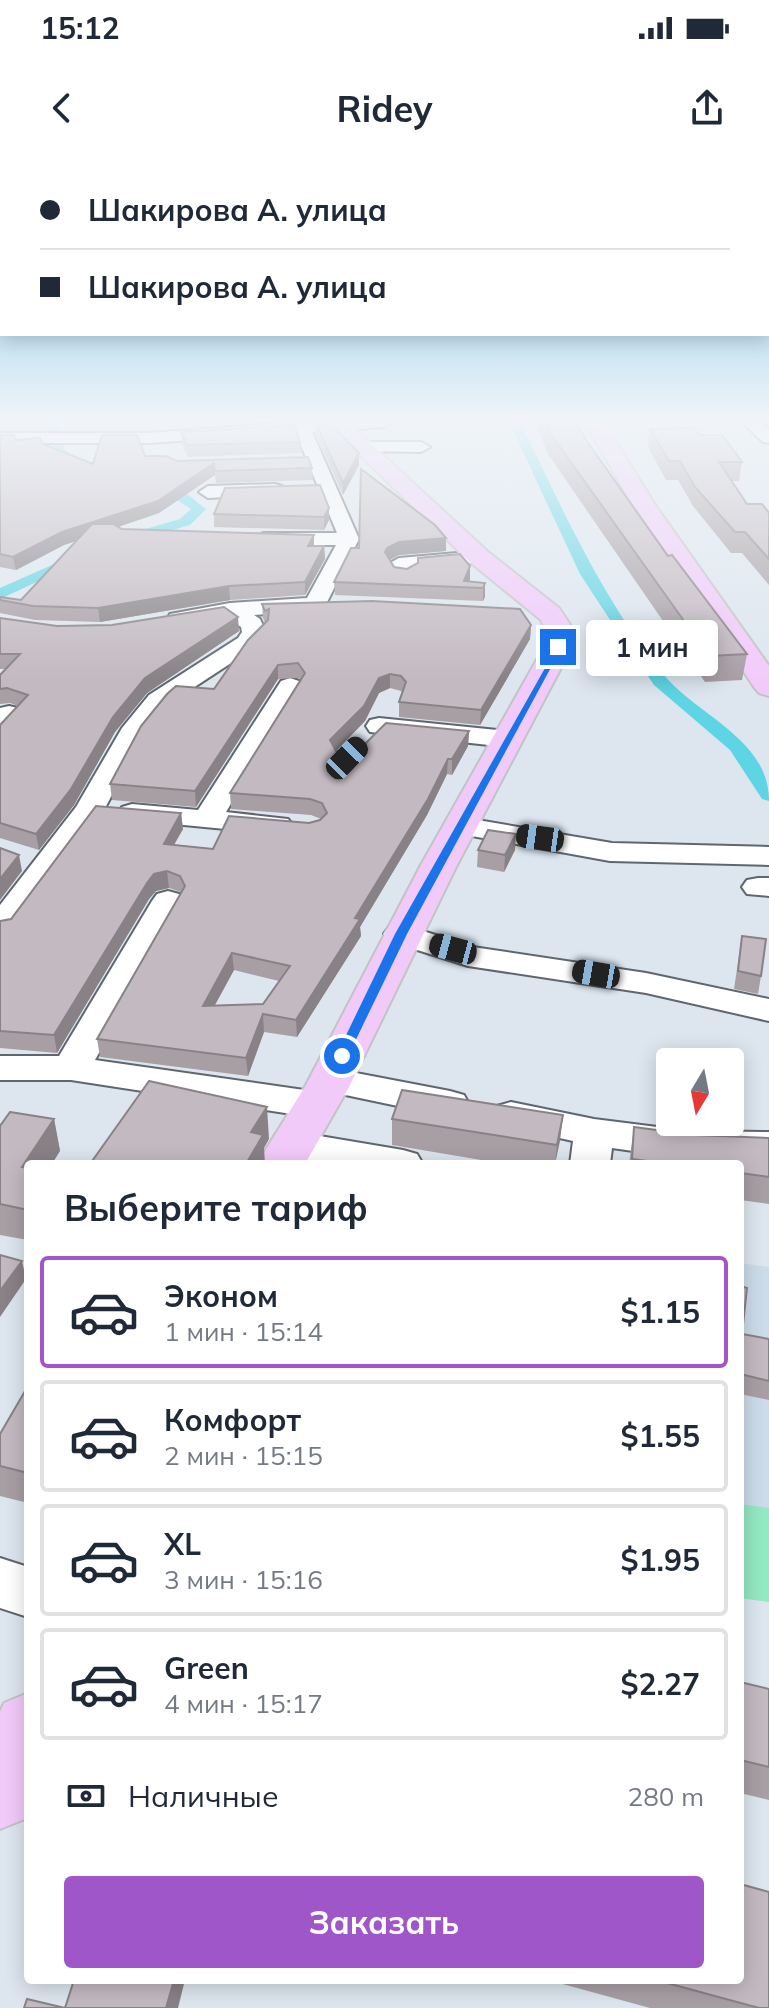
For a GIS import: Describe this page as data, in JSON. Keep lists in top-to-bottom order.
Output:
{
  "north": "bottom",
  "page": {
    "status": "15:12",
    "header": "Ridey",
    "banner": ["Шакирова А. улица", "Шакирова А. улица"],
    "bubble": "1 мин",
    "heading": "Выберите тариф",
    "list": [
      {
        "name": "Эконом",
        "note": "1 мин · 15:14",
        "value": "$1.15"
      },
      {
        "name": "Комфорт",
        "note": "2 мин · 15:15",
        "value": "$1.55"
      },
      {
        "name": "XL",
        "note": "3 мин · 15:16",
        "value": "$1.95"
      },
      {
        "name": "Green",
        "note": "4 мин · 15:17",
        "value": "$2.27"
      }
    ],
    "pay": ["Наличные", "280 m"],
    "buttons": "Заказать"
  }
}
